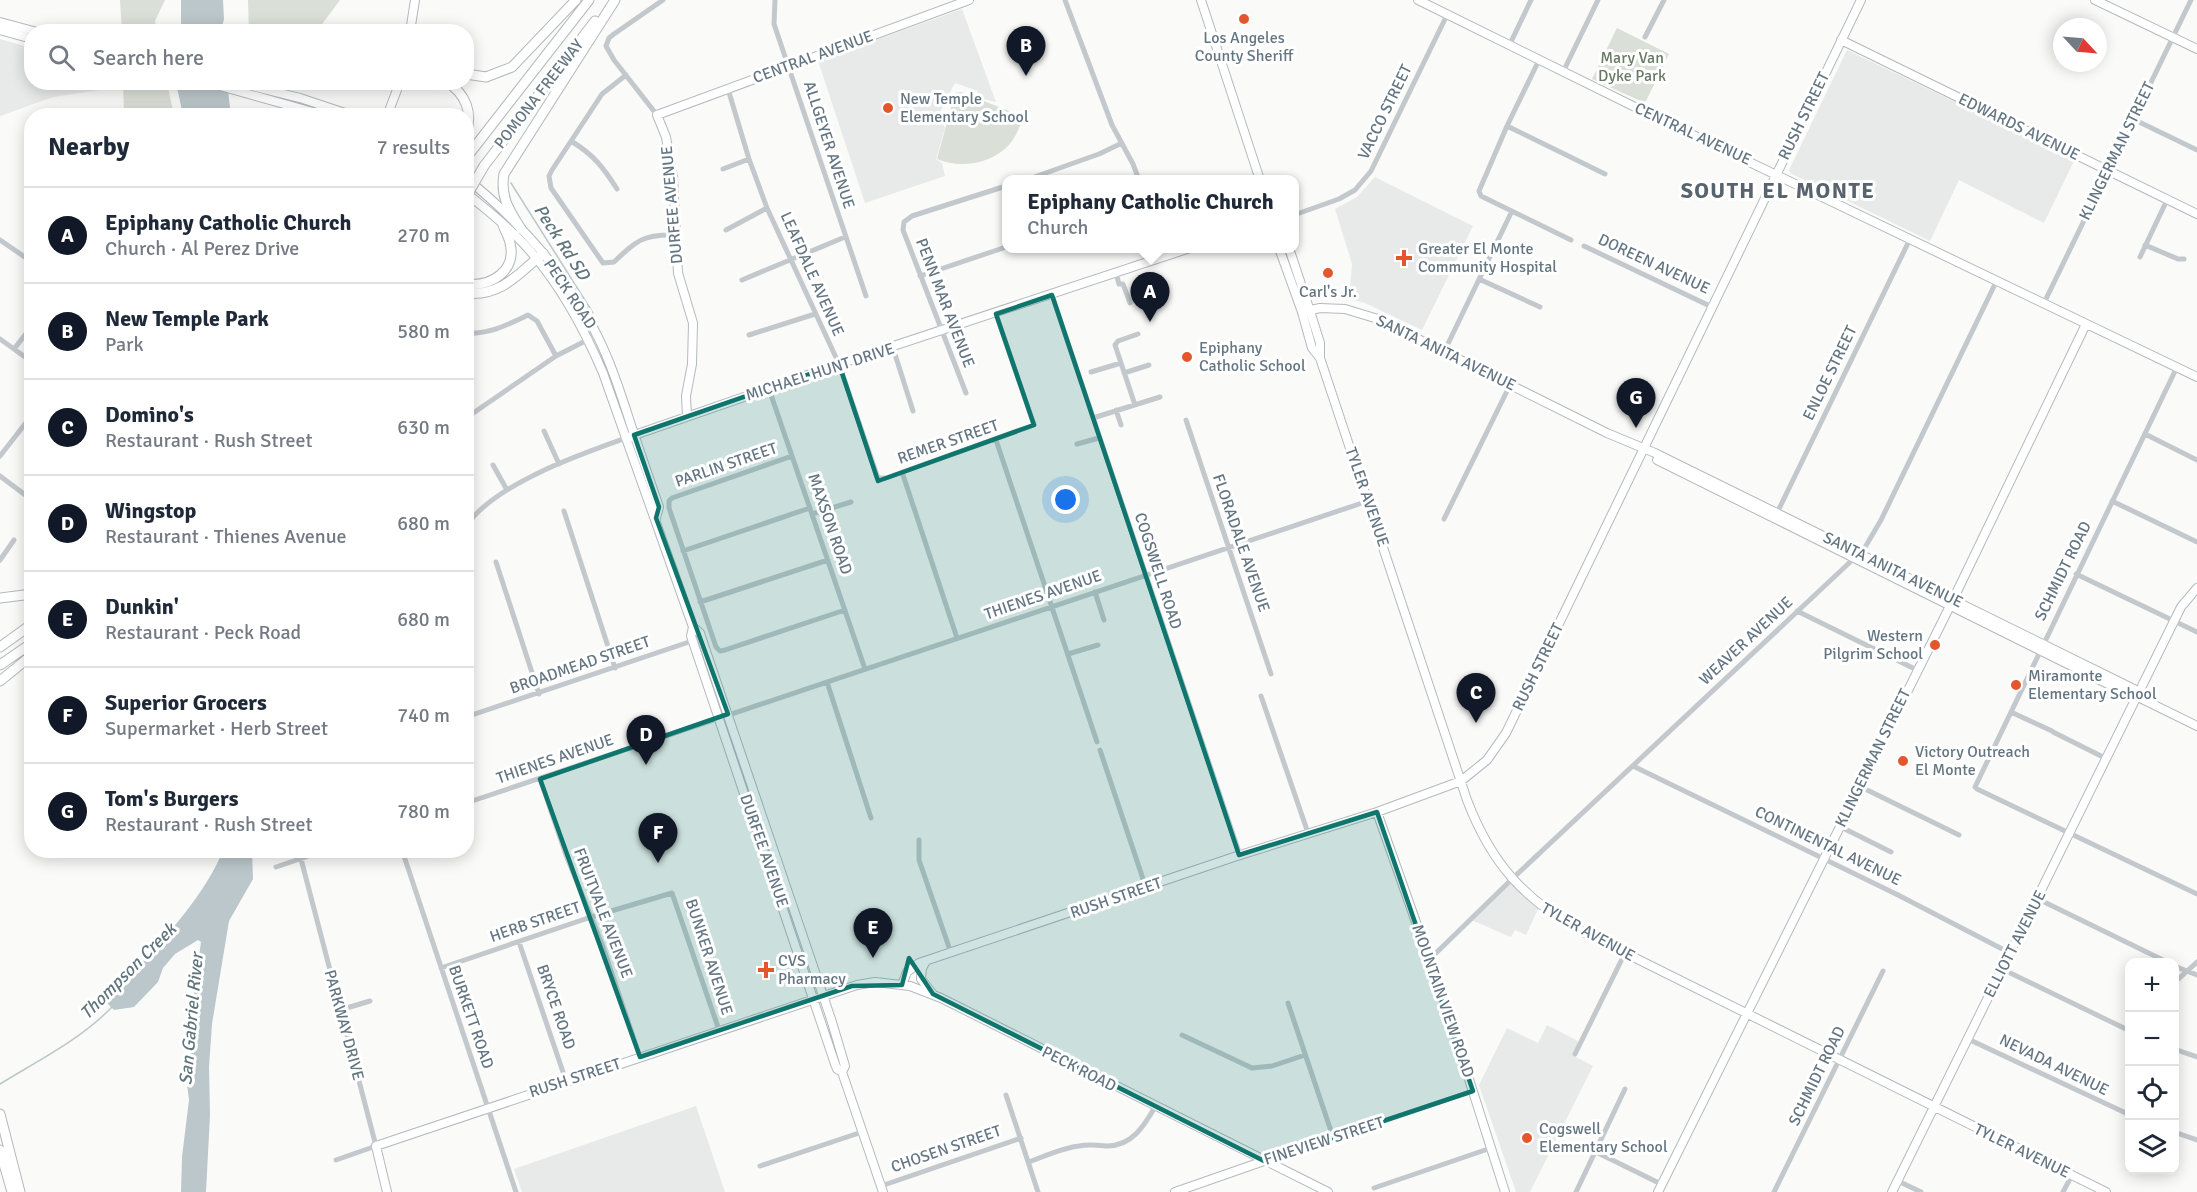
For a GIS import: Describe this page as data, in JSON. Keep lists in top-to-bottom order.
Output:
{
  "streets": {
    "highway": ["POMONA FREEWAY"],
    "main road": ["SANTA ANITA AVENUE"],
    "street": [
      "CENTRAL AVENUE",
      "VACCO STREET",
      "RUSH STREET",
      "EDWARDS AVENUE",
      "ALLGEYER AVENUE",
      "KLINGERMAN STREET",
      "DURFEE AVENUE",
      "DOREEN AVENUE",
      "LEAFDALE AVENUE",
      "PECK ROAD",
      "PENN MAR AVENUE",
      "MICHAEL HUNT DRIVE",
      "ENLOE STREET",
      "REMER STREET",
      "PARLIN STREET",
      "TYLER AVENUE",
      "MAXSON ROAD",
      "FLORADALE AVENUE",
      "COGSWELL ROAD",
      "SCHMIDT ROAD",
      "THIENES AVENUE",
      "WEAVER AVENUE",
      "BROADMEAD STREET",
      "CONTINENTAL AVENUE",
      "FRUITVALE AVENUE",
      "HERB STREET",
      "ELLIOTT AVENUE",
      "BUNKER AVENUE",
      "MOUNTAIN VIEW ROAD",
      "BRYCE ROAD",
      "BURKETT ROAD",
      "PARKWAY DRIVE",
      "NEVADA AVENUE",
      "FINEVIEW STREET",
      "CHOSEN STREET"
    ]
  },
  "crossings": [
    ["CENTRAL AVENUE", "VACCO STREET"],
    ["CENTRAL AVENUE", "RUSH STREET"],
    ["CENTRAL AVENUE", "ALLGEYER AVENUE"],
    ["CENTRAL AVENUE", "KLINGERMAN STREET"],
    ["CENTRAL AVENUE", "DURFEE AVENUE"],
    ["CENTRAL AVENUE", "LEAFDALE AVENUE"],
    ["CENTRAL AVENUE", "ENLOE STREET"],
    ["CENTRAL AVENUE", "SCHMIDT ROAD"],
    ["CENTRAL AVENUE", "WEAVER AVENUE"],
    ["RUSH STREET", "EDWARDS AVENUE"],
    ["RUSH STREET", "DURFEE AVENUE"],
    ["RUSH STREET", "DOREEN AVENUE"],
    ["RUSH STREET", "PECK ROAD"],
    ["RUSH STREET", "SANTA ANITA AVENUE"],
    ["RUSH STREET", "TYLER AVENUE"],
    ["RUSH STREET", "COGSWELL ROAD"],
    ["RUSH STREET", "FRUITVALE AVENUE"],
    ["RUSH STREET", "BUNKER AVENUE"],
    ["RUSH STREET", "MOUNTAIN VIEW ROAD"],
    ["RUSH STREET", "BRYCE ROAD"],
    ["RUSH STREET", "BURKETT ROAD"],
    ["RUSH STREET", "PARKWAY DRIVE"],
    ["EDWARDS AVENUE", "KLINGERMAN STREET"],
    ["KLINGERMAN STREET", "SANTA ANITA AVENUE"],
    ["KLINGERMAN STREET", "TYLER AVENUE"],
    ["KLINGERMAN STREET", "CONTINENTAL AVENUE"],
    ["DURFEE AVENUE", "PECK ROAD"],
    ["DURFEE AVENUE", "MICHAEL HUNT DRIVE"],
    ["DURFEE AVENUE", "THIENES AVENUE"],
    ["DURFEE AVENUE", "BROADMEAD STREET"],
    ["DURFEE AVENUE", "CHOSEN STREET"],
    ["LEAFDALE AVENUE", "MICHAEL HUNT DRIVE"],
    ["LEAFDALE AVENUE", "REMER STREET"],
    ["PECK ROAD", "MICHAEL HUNT DRIVE"],
    ["PECK ROAD", "FINEVIEW STREET"],
    ["PENN MAR AVENUE", "MICHAEL HUNT DRIVE"],
    ["SANTA ANITA AVENUE", "ENLOE STREET"],
    ["SANTA ANITA AVENUE", "TYLER AVENUE"],
    ["SANTA ANITA AVENUE", "SCHMIDT ROAD"],
    ["SANTA ANITA AVENUE", "WEAVER AVENUE"],
    ["SANTA ANITA AVENUE", "ELLIOTT AVENUE"],
    ["MICHAEL HUNT DRIVE", "REMER STREET"],
    ["MICHAEL HUNT DRIVE", "MAXSON ROAD"],
    ["MICHAEL HUNT DRIVE", "COGSWELL ROAD"],
    ["PARLIN STREET", "MAXSON ROAD"],
    ["TYLER AVENUE", "SCHMIDT ROAD"],
    ["TYLER AVENUE", "THIENES AVENUE"],
    ["TYLER AVENUE", "WEAVER AVENUE"],
    ["TYLER AVENUE", "ELLIOTT AVENUE"],
    ["MAXSON ROAD", "THIENES AVENUE"],
    ["FLORADALE AVENUE", "THIENES AVENUE"],
    ["COGSWELL ROAD", "THIENES AVENUE"],
    ["SCHMIDT ROAD", "ELLIOTT AVENUE"],
    ["THIENES AVENUE", "FRUITVALE AVENUE"],
    ["WEAVER AVENUE", "CONTINENTAL AVENUE"],
    ["WEAVER AVENUE", "MOUNTAIN VIEW ROAD"],
    ["CONTINENTAL AVENUE", "ELLIOTT AVENUE"],
    ["FRUITVALE AVENUE", "HERB STREET"],
    ["HERB STREET", "BUNKER AVENUE"],
    ["HERB STREET", "BRYCE ROAD"],
    ["HERB STREET", "BURKETT ROAD"],
    ["ELLIOTT AVENUE", "NEVADA AVENUE"],
    ["MOUNTAIN VIEW ROAD", "FINEVIEW STREET"]
  ],
  "districts": ["SOUTH EL MONTE"],
  "water": ["Peck Rd SD", "Thompson Creek", "San Gabriel River"],
  "parks": ["Mary Van Dyke Park"],
  "places": {
    "other": [
      "Los Angeles County Sheriff",
      "New Temple Elementary School",
      "Carl's Jr.",
      "Epiphany Catholic School",
      "Western Pilgrim School",
      "Miramonte Elementary School",
      "Victory Outreach El Monte",
      "Cogswell Elementary School"
    ],
    "health": ["Greater El Monte Community Hospital", "CVS Pharmacy"]
  },
  "north": "bottom right",
  "page": {
    "search": "Search here",
    "pins": [
      "B",
      "A",
      "G",
      "C",
      "D",
      "F",
      "E"
    ],
    "heading": ["Nearby", "7 results"],
    "popup": ["Epiphany Catholic Church", "Church"],
    "list": [
      {
        "mark": "A",
        "name": "Epiphany Catholic Church",
        "note": "Church · Al Perez Drive",
        "value": "270 m"
      },
      {
        "mark": "B",
        "name": "New Temple Park",
        "note": "Park",
        "value": "580 m"
      },
      {
        "mark": "C",
        "name": "Domino's",
        "note": "Restaurant · Rush Street",
        "value": "630 m"
      },
      {
        "mark": "D",
        "name": "Wingstop",
        "note": "Restaurant · Thienes Avenue",
        "value": "680 m"
      },
      {
        "mark": "E",
        "name": "Dunkin'",
        "note": "Restaurant · Peck Road",
        "value": "680 m"
      },
      {
        "mark": "F",
        "name": "Superior Grocers",
        "note": "Supermarket · Herb Street",
        "value": "740 m"
      },
      {
        "mark": "G",
        "name": "Tom's Burgers",
        "note": "Restaurant · Rush Street",
        "value": "780 m"
      }
    ],
    "map_buttons": ["+", "−"]
  }
}
